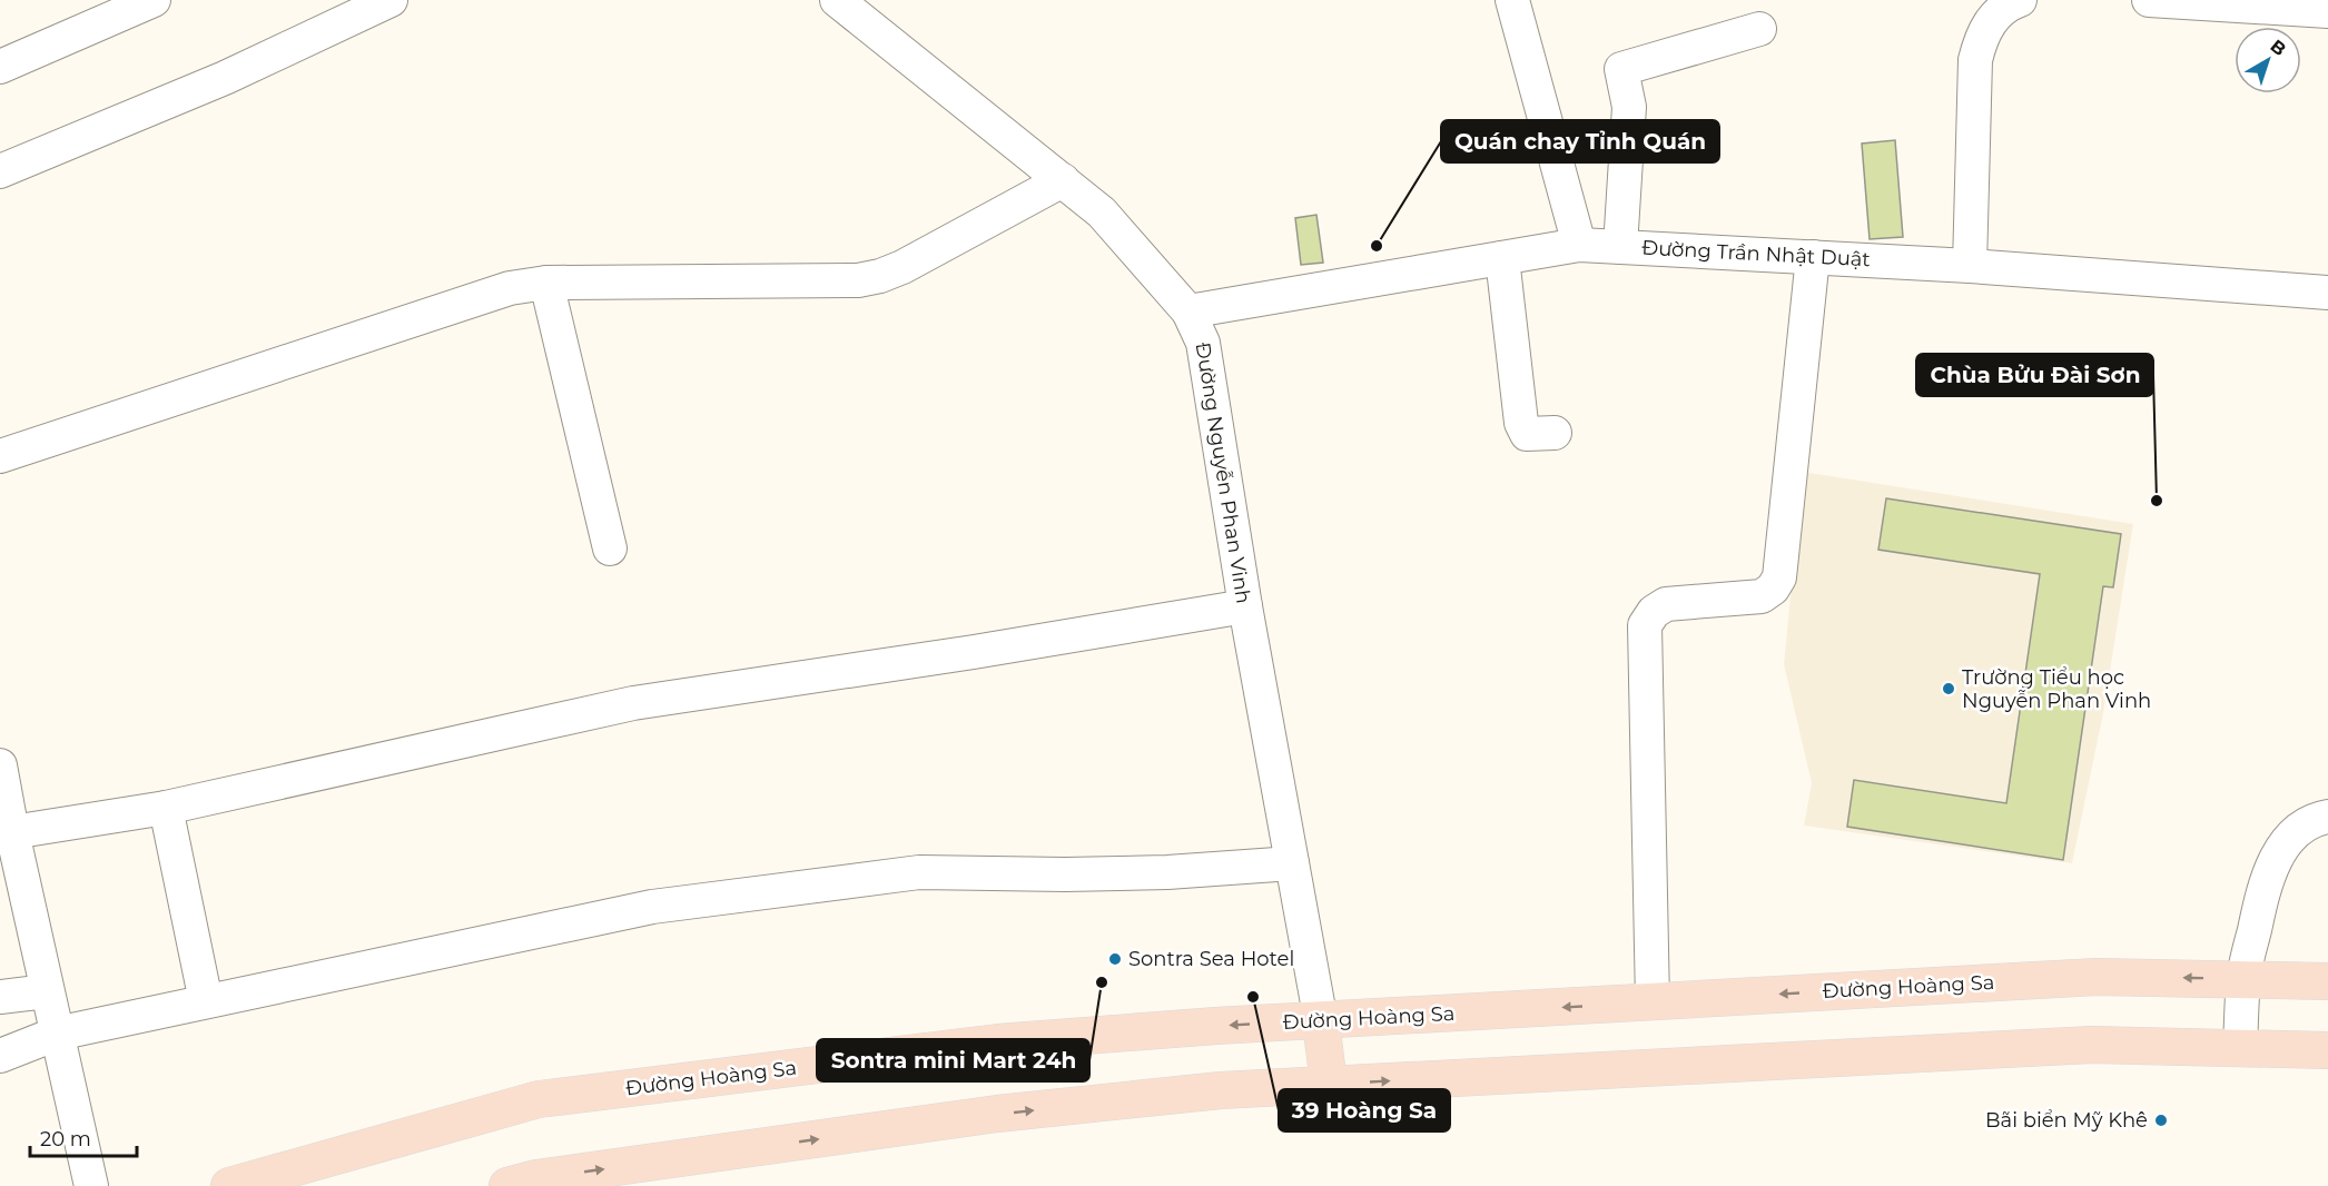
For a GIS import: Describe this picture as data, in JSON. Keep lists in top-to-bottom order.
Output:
{
  "streets": {
    "main road": ["Đường Hoàng Sa"],
    "street": ["Đường Trần Nhật Duật", "Đường Nguyễn Phan Vinh"]
  },
  "crossings": [
    ["Đường Trần Nhật Duật", "Đường Nguyễn Phan Vinh"],
    ["Đường Nguyễn Phan Vinh", "Đường Hoàng Sa"]
  ],
  "places": [
    "Quán chay Tỉnh Quán",
    "Chùa Bửu Đài Sơn",
    "Trường Tiểu học Nguyễn Phan Vinh",
    "Sontra Sea Hotel",
    "Sontra mini Mart 24h",
    "39 Hoàng Sa",
    "Bãi biển Mỹ Khê"
  ],
  "scale_bar": "20 m",
  "north": "top right"
}
